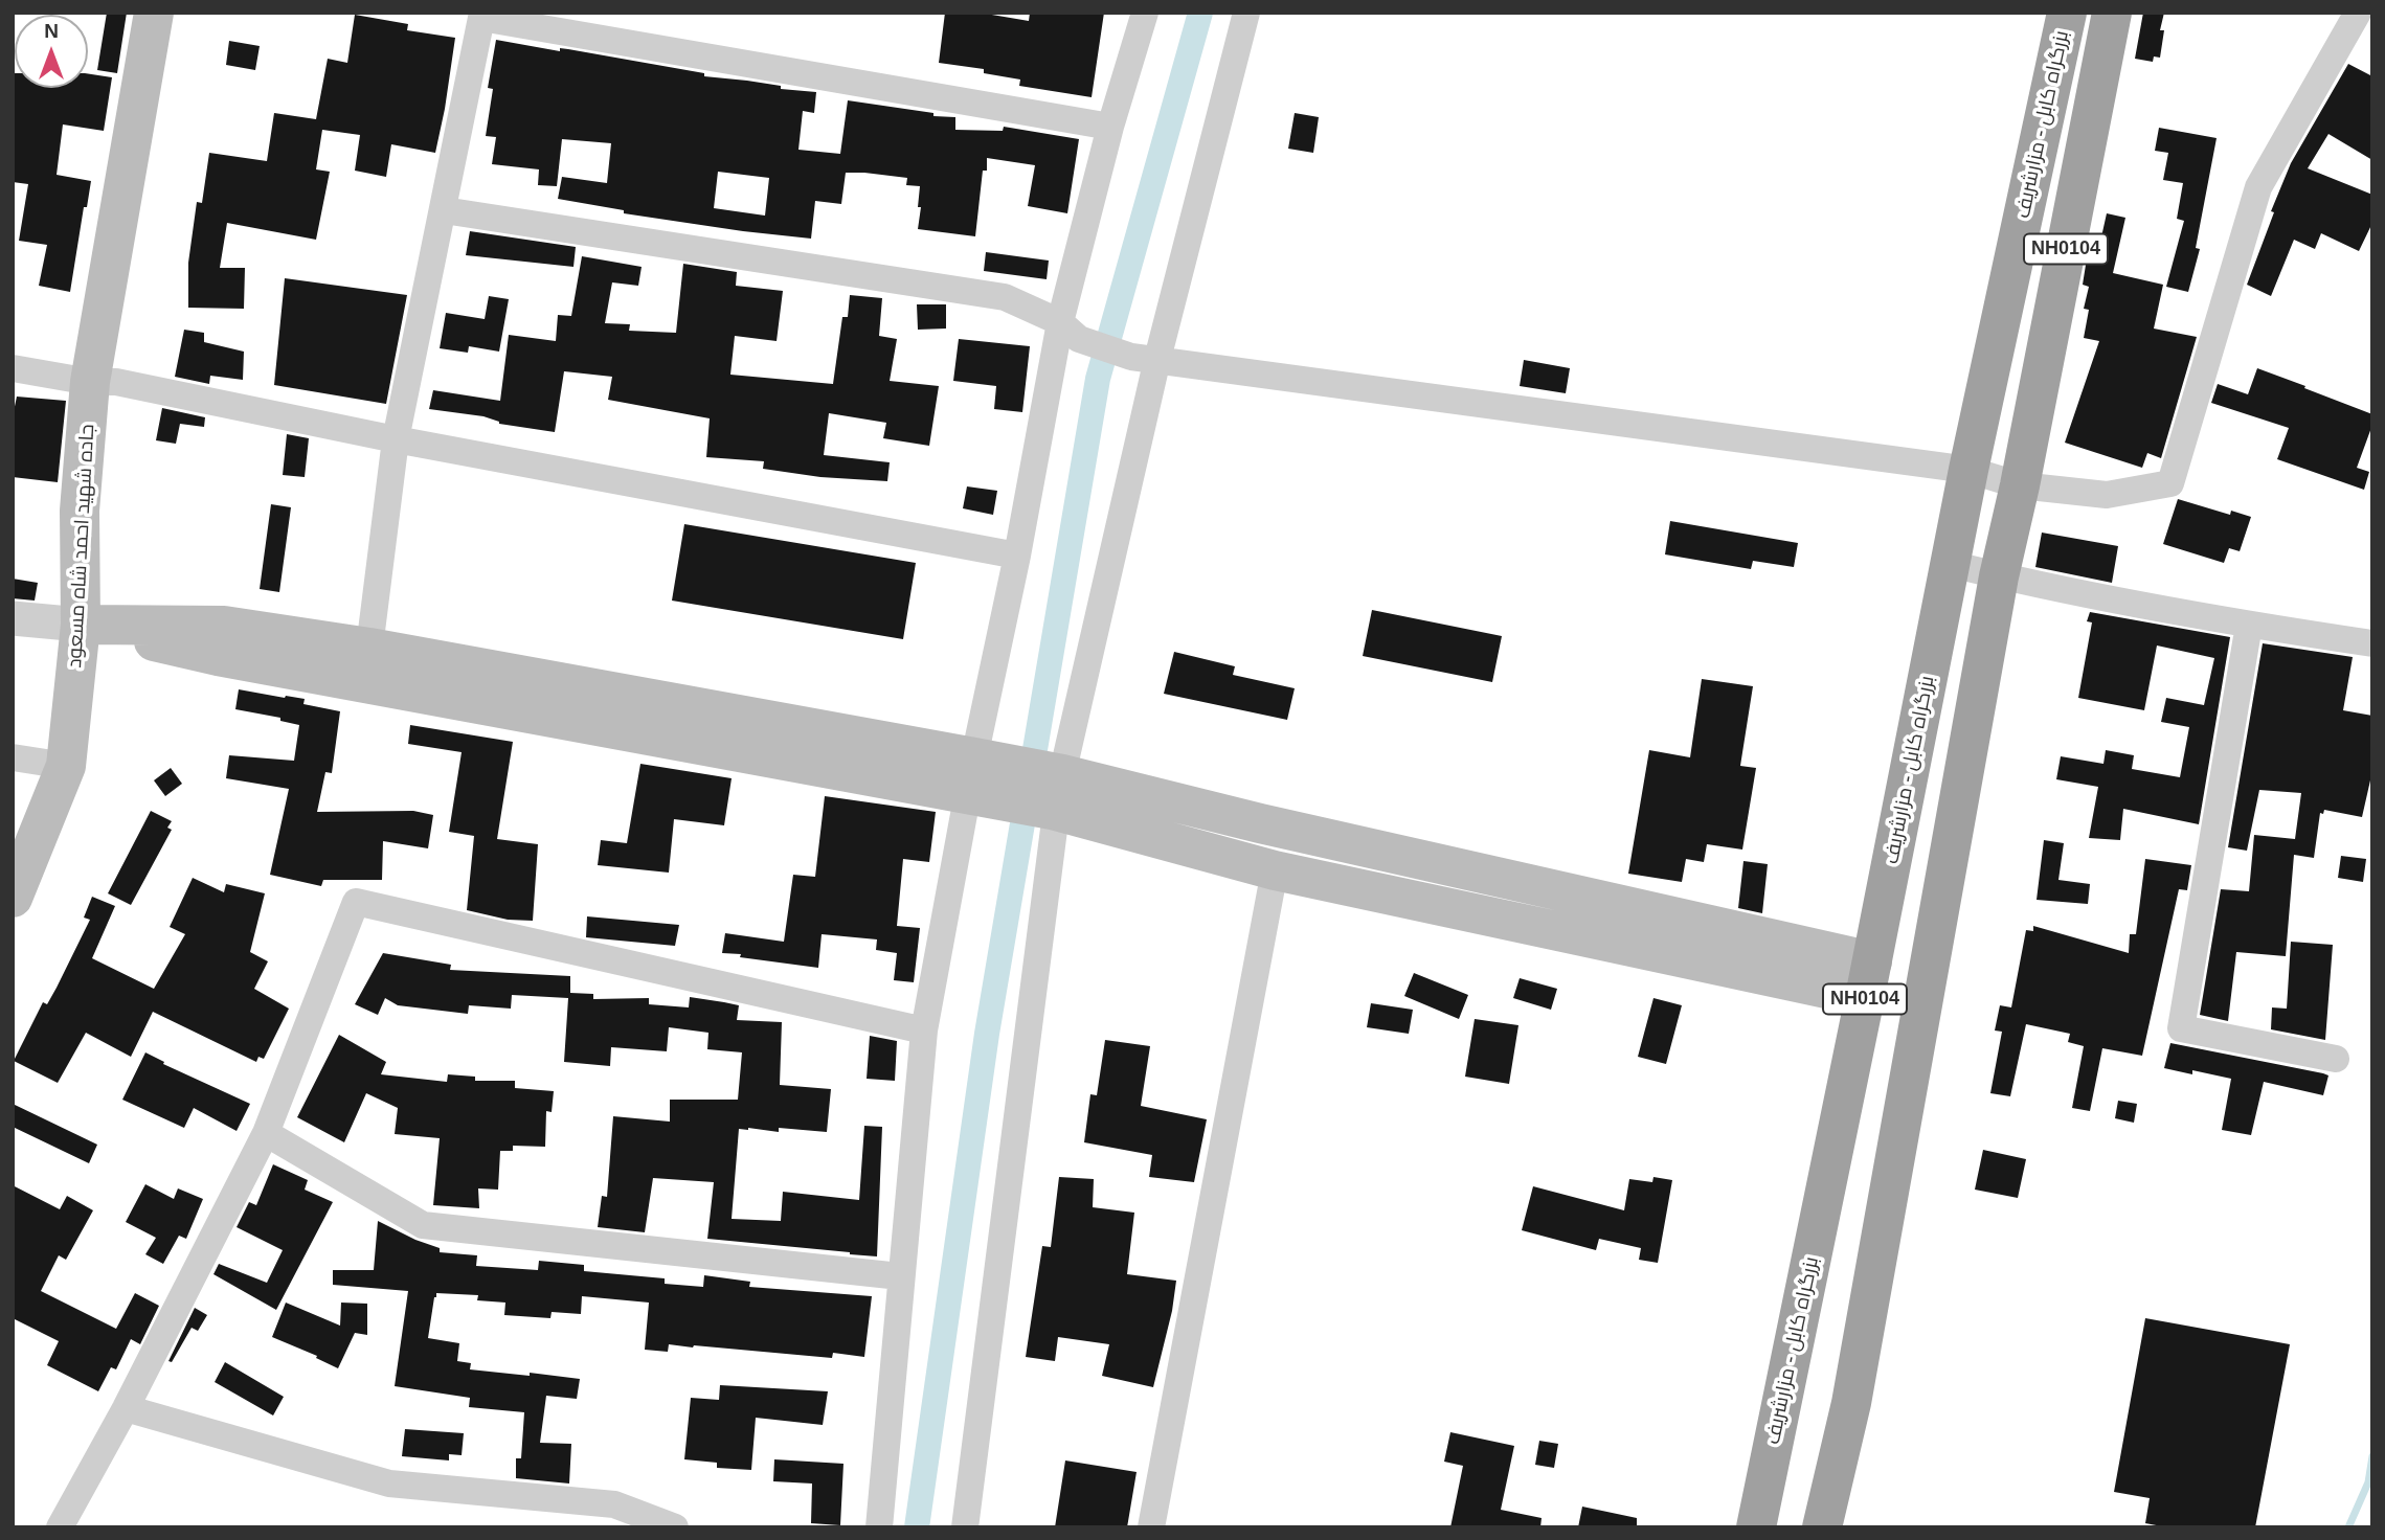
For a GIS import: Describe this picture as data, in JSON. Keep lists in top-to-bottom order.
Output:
{
  "streets": {
    "highway": ["بزرگراه کابل - مزارشریف", "NH0104"],
    "main road": ["جاده شهيد احمد شاه مسعود"]
  },
  "north": "top"
}
